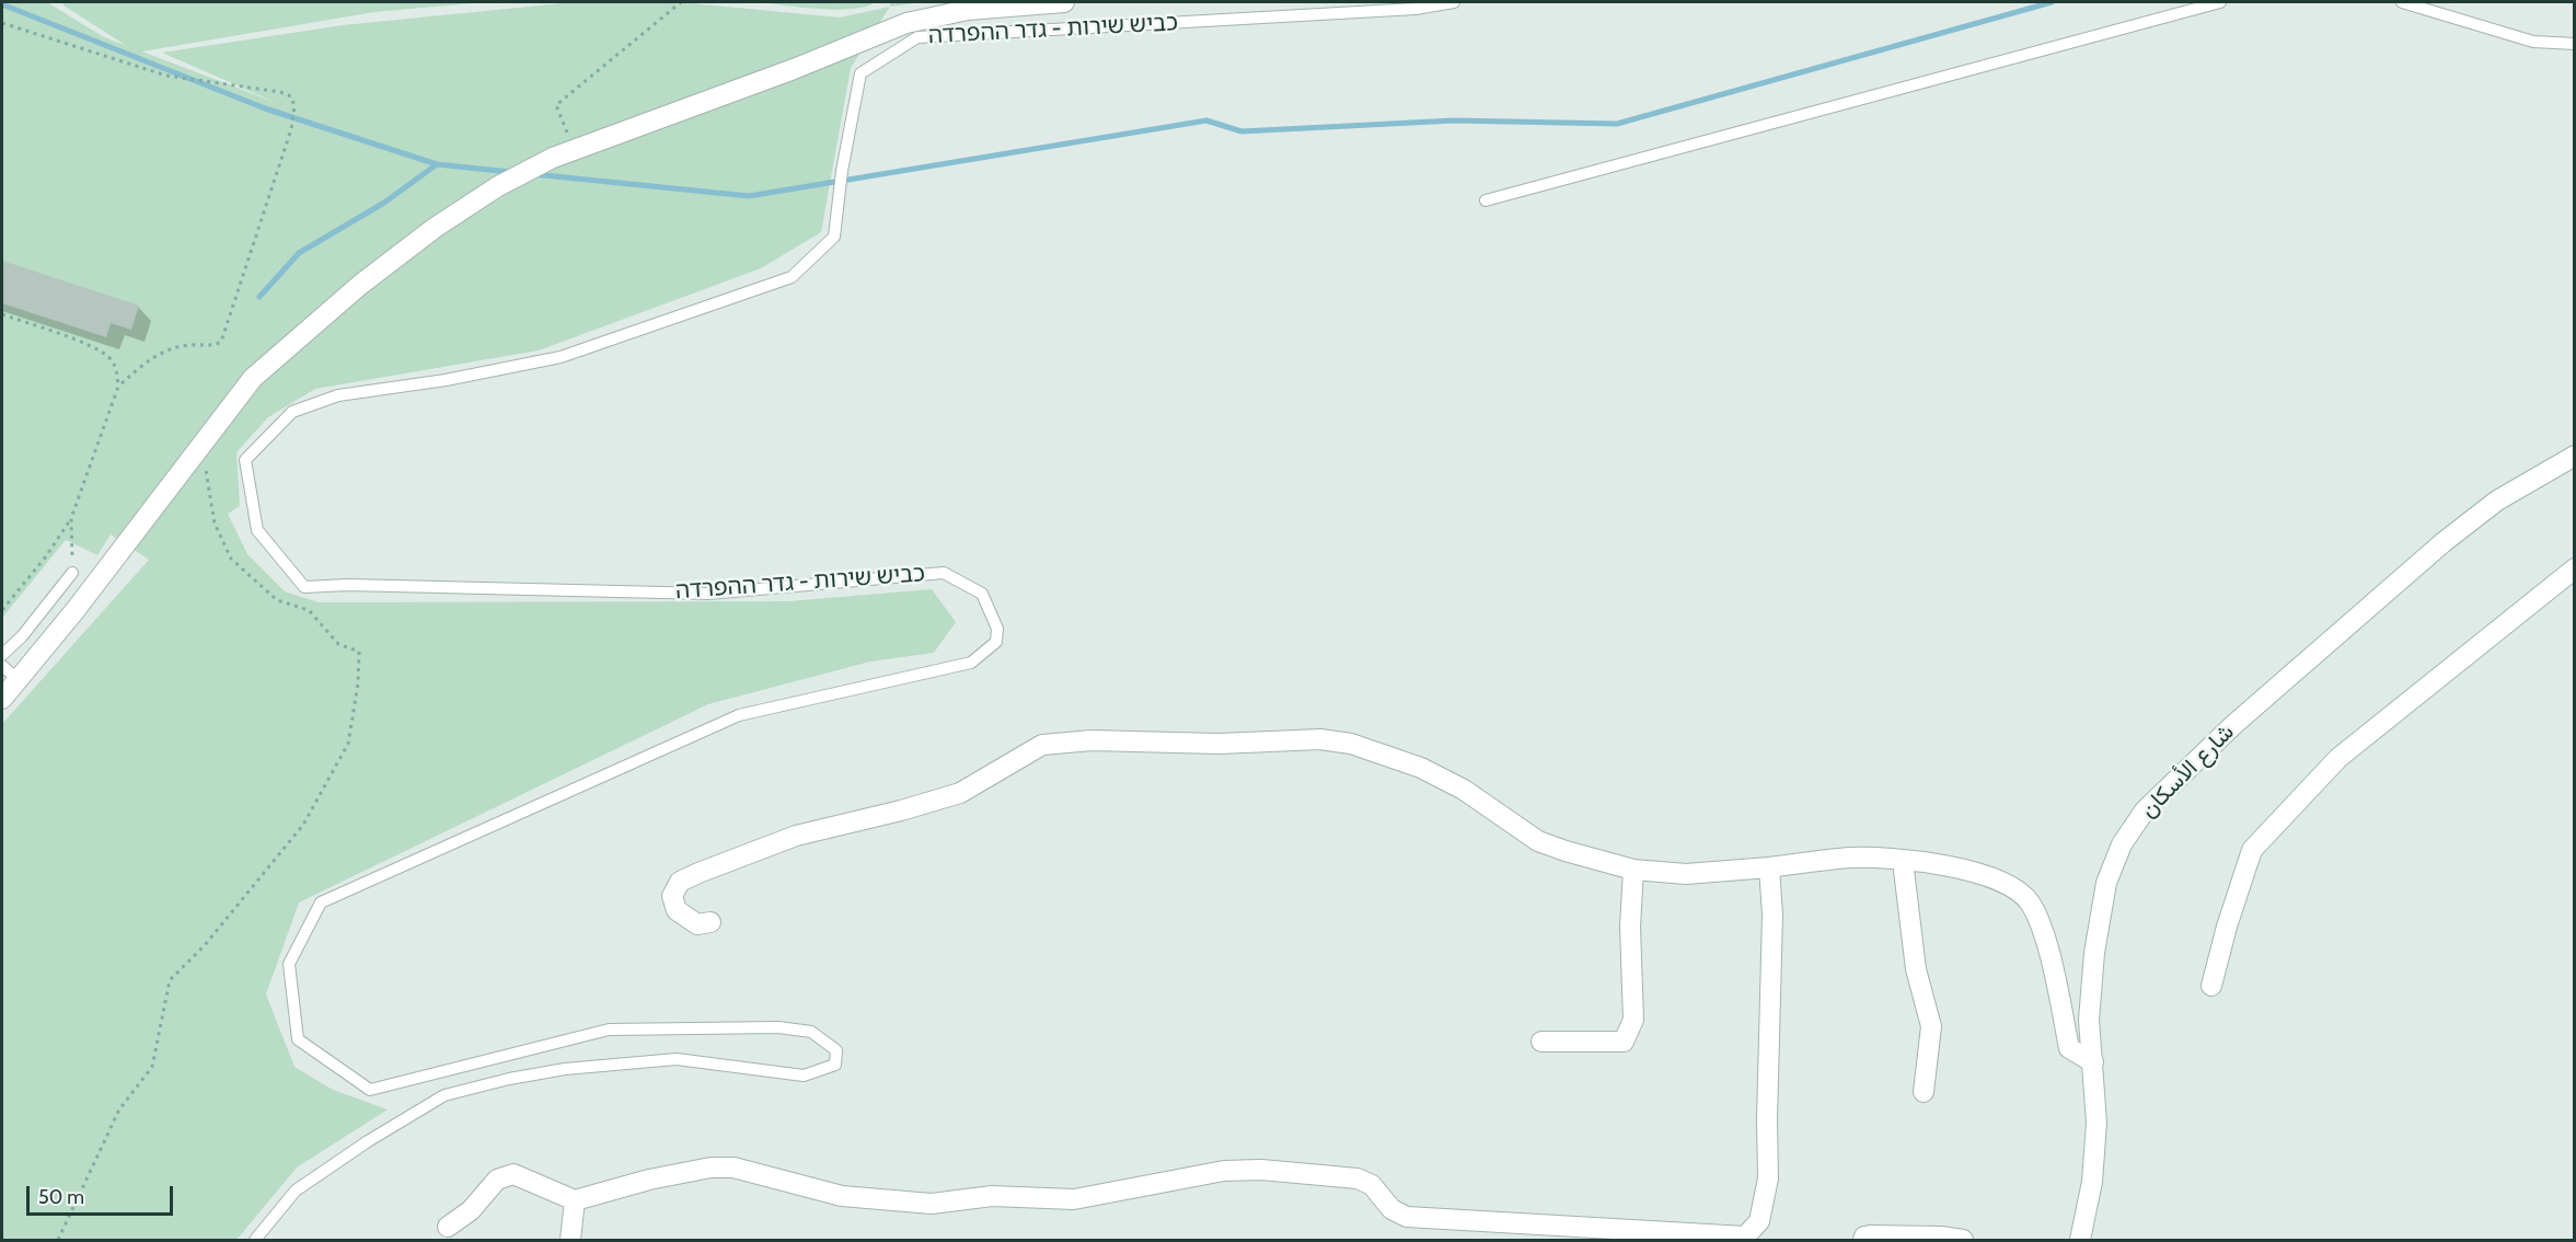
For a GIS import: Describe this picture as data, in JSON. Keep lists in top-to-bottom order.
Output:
{
  "streets": {
    "street": ["شارع الأسكان"],
    "lane": ["כביש שירות - גדר ההפרדה"]
  },
  "scale_bar": "50 m"
}
